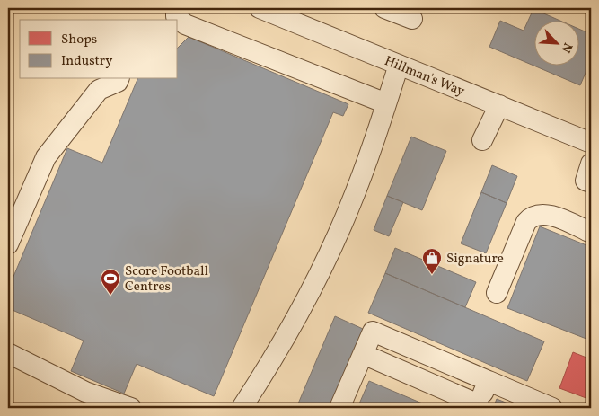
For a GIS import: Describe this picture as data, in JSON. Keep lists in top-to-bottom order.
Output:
{
  "streets": {
    "street": ["Hillman's Way"]
  },
  "places": {
    "shop": ["Signature"],
    "sports": ["Score Football Centres"]
  },
  "legend": ["Shops", "Industry"],
  "north": "bottom right"
}
